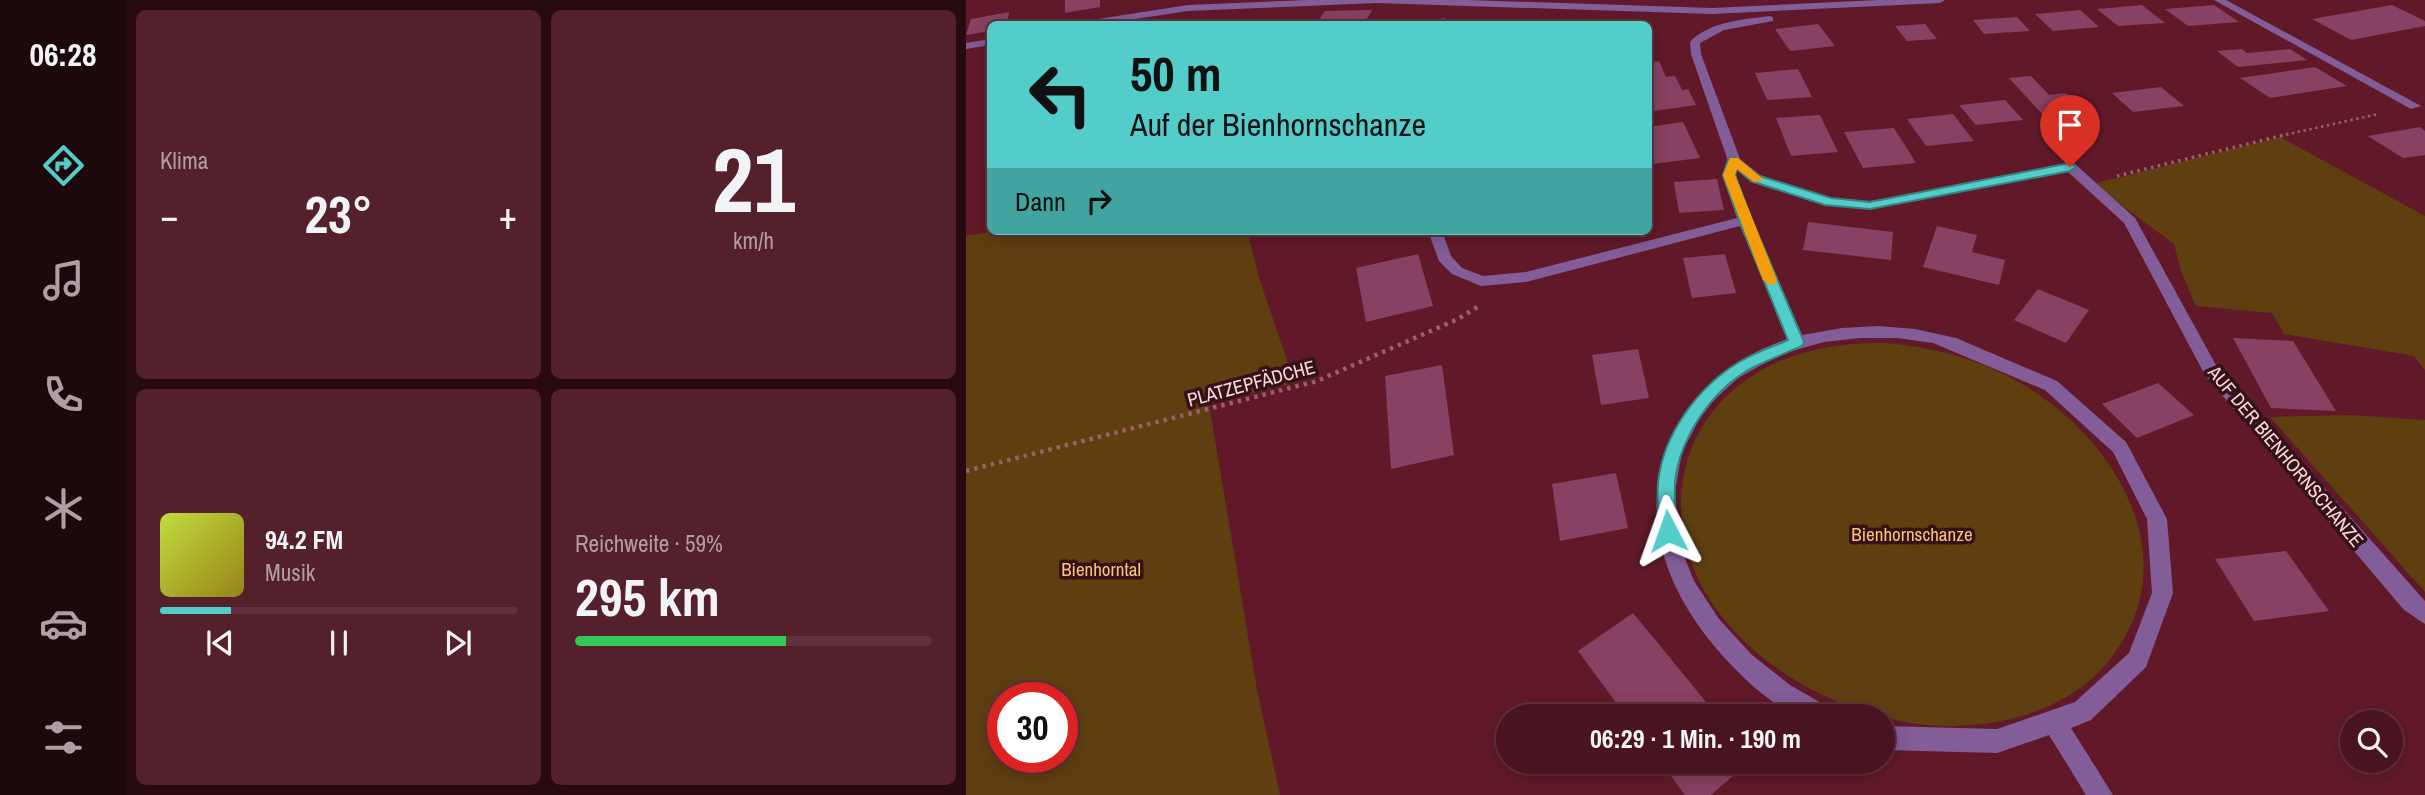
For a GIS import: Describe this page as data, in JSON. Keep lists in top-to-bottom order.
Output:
{
  "streets": {
    "street": ["AUF DER BIENHORNSCHANZE"],
    "path": ["PLATZEPFÄDCHE"]
  },
  "parks": ["Bienhornschanze", "Bienhorntal"],
  "page": {
    "tabs": "06:28",
    "tile": [
      "Klima",
      ["21", "km/h"],
      ["Reichweite · 59%", "295 km"]
    ],
    "turn": ["50 m", "Auf der Bienhornschanze"],
    "then": "Dann",
    "heat": ["−", "23°", "+"],
    "song": ["94.2 FM", "Musik"],
    "limit": "30",
    "trip": "06:29 · 1 Min. · 190 m"
  }
}
